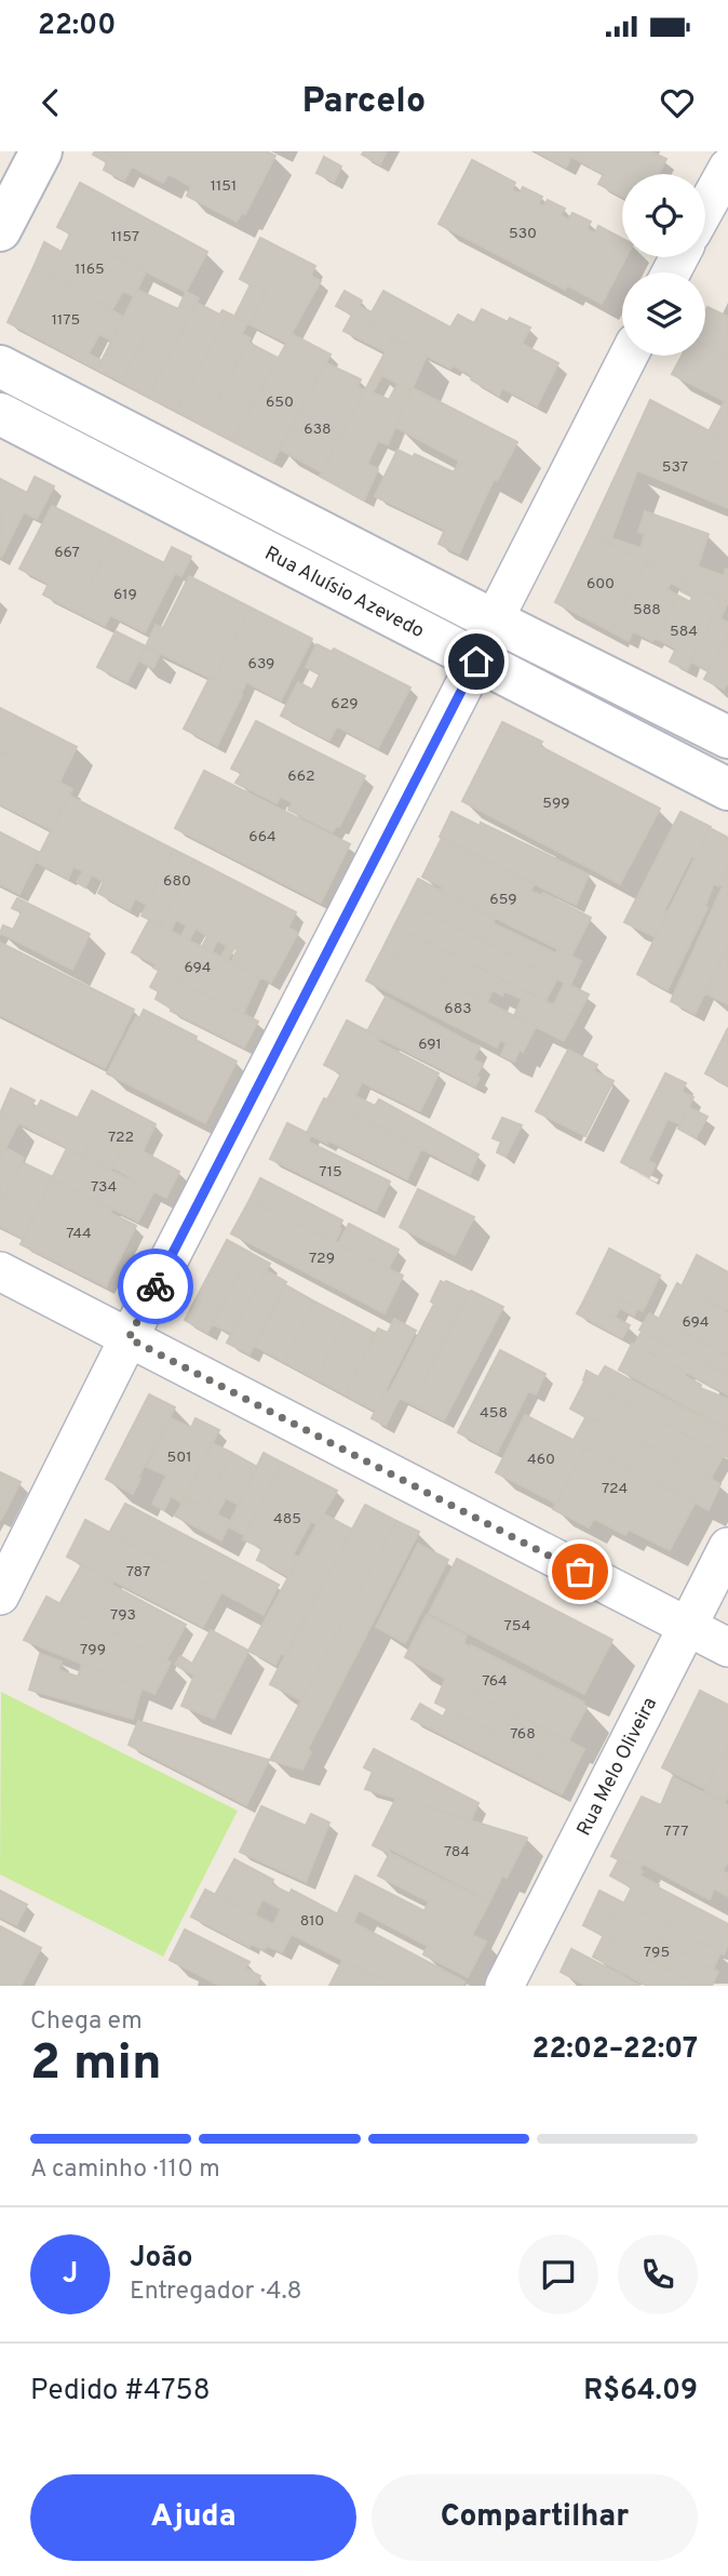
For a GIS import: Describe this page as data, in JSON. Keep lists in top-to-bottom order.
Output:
{
  "streets": {
    "main road": ["Rua Aluísio Azevedo"],
    "street": ["Rua Melo Oliveira"]
  },
  "house_numbers": [
    "1151",
    "530",
    "1157",
    "1165",
    "1175",
    "650",
    "638",
    "537",
    "667",
    "600",
    "619",
    "588",
    "584",
    "639",
    "629",
    "662",
    "599",
    "664",
    "680",
    "659",
    "694",
    "683",
    "691",
    "722",
    "715",
    "734",
    "744",
    "729",
    "694",
    "458",
    "501",
    "460",
    "724",
    "485",
    "787",
    "793",
    "754",
    "799",
    "764",
    "768",
    "777",
    "784",
    "810",
    "795"
  ],
  "page": {
    "status": "22:00",
    "header": "Parcelo",
    "heading": ["2 min", "Chega em", "22:02–22:07"],
    "panel": [
      "João",
      "Entregador · 4.8",
      "Pedido #4758",
      "R$64.09"
    ],
    "bar": "A caminho · 110 m",
    "round": "J",
    "buttons": ["Ajuda", "Compartilhar"]
  }
}
